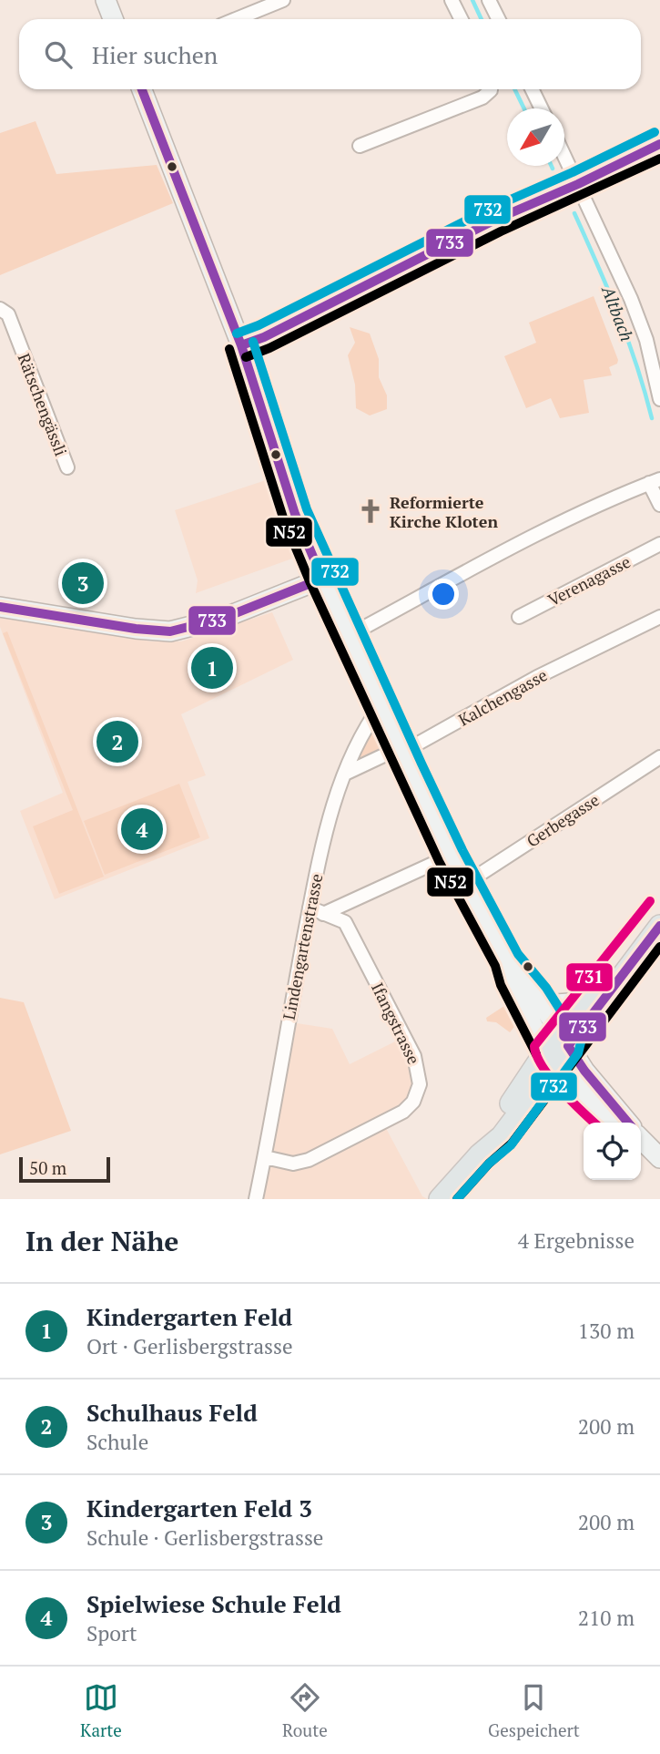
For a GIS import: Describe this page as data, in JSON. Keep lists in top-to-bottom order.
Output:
{
  "streets": {
    "street": [
      "Rätschengässli",
      "Verenagasse",
      "Kalchengasse",
      "Gerbegasse",
      "Lindengartenstrasse",
      "Ifangstrasse"
    ]
  },
  "crossings": [
    ["Kalchengasse", "Lindengartenstrasse"],
    ["Lindengartenstrasse", "Ifangstrasse"]
  ],
  "water": ["Altbach"],
  "places": {
    "church": ["Reformierte Kirche Kloten"]
  },
  "lines": [
    "transit line 733",
    "transit line 732",
    "transit line N52",
    "transit line 731"
  ],
  "scale_bar": "50 m",
  "north": "bottom left",
  "page": {
    "search": "Hier suchen",
    "pins": [
      "3",
      "1",
      "2",
      "4"
    ],
    "scale": "50 m",
    "heading": ["In der Nähe", "4 Ergebnisse"],
    "list": [
      {
        "mark": "1",
        "name": "Kindergarten Feld",
        "note": "Ort · Gerlisbergstrasse",
        "value": "130 m"
      },
      {
        "mark": "2",
        "name": "Schulhaus Feld",
        "note": "Schule",
        "value": "200 m"
      },
      {
        "mark": "3",
        "name": "Kindergarten Feld 3",
        "note": "Schule · Gerlisbergstrasse",
        "value": "200 m"
      },
      {
        "mark": "4",
        "name": "Spielwiese Schule Feld",
        "note": "Sport",
        "value": "210 m"
      }
    ],
    "nav": ["Karte", "Route", "Gespeichert"]
  }
}
